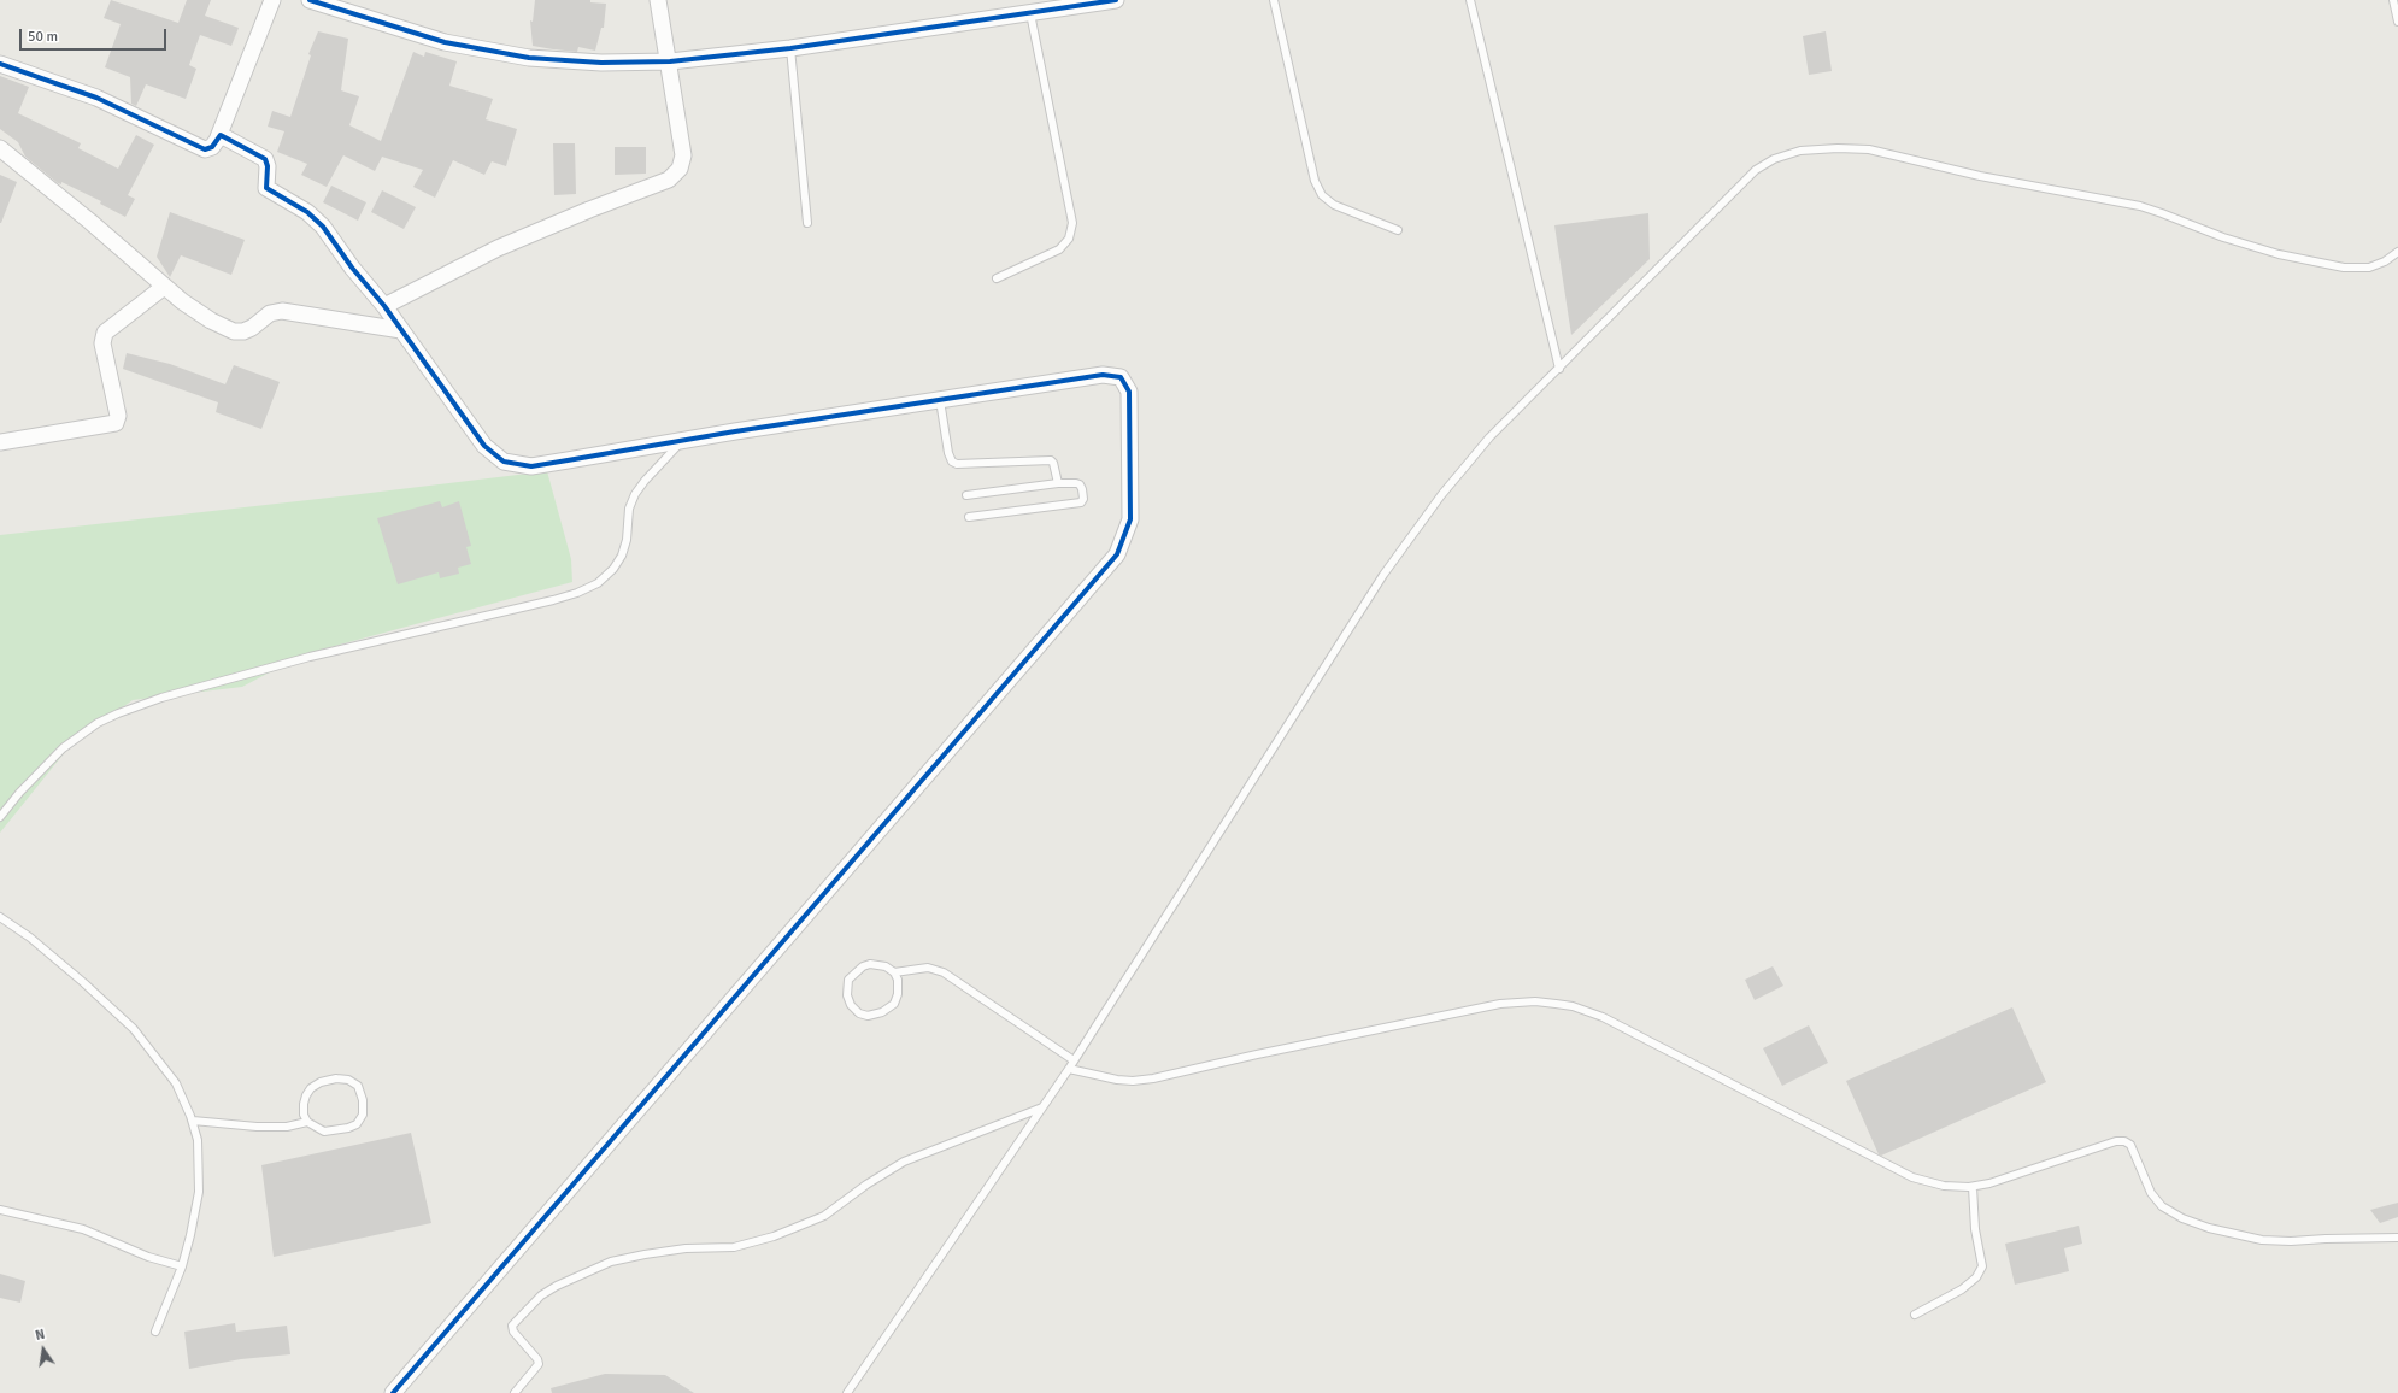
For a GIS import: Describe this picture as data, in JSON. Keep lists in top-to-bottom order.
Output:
{
  "scale_bar": "50 m",
  "north": "top"
}
